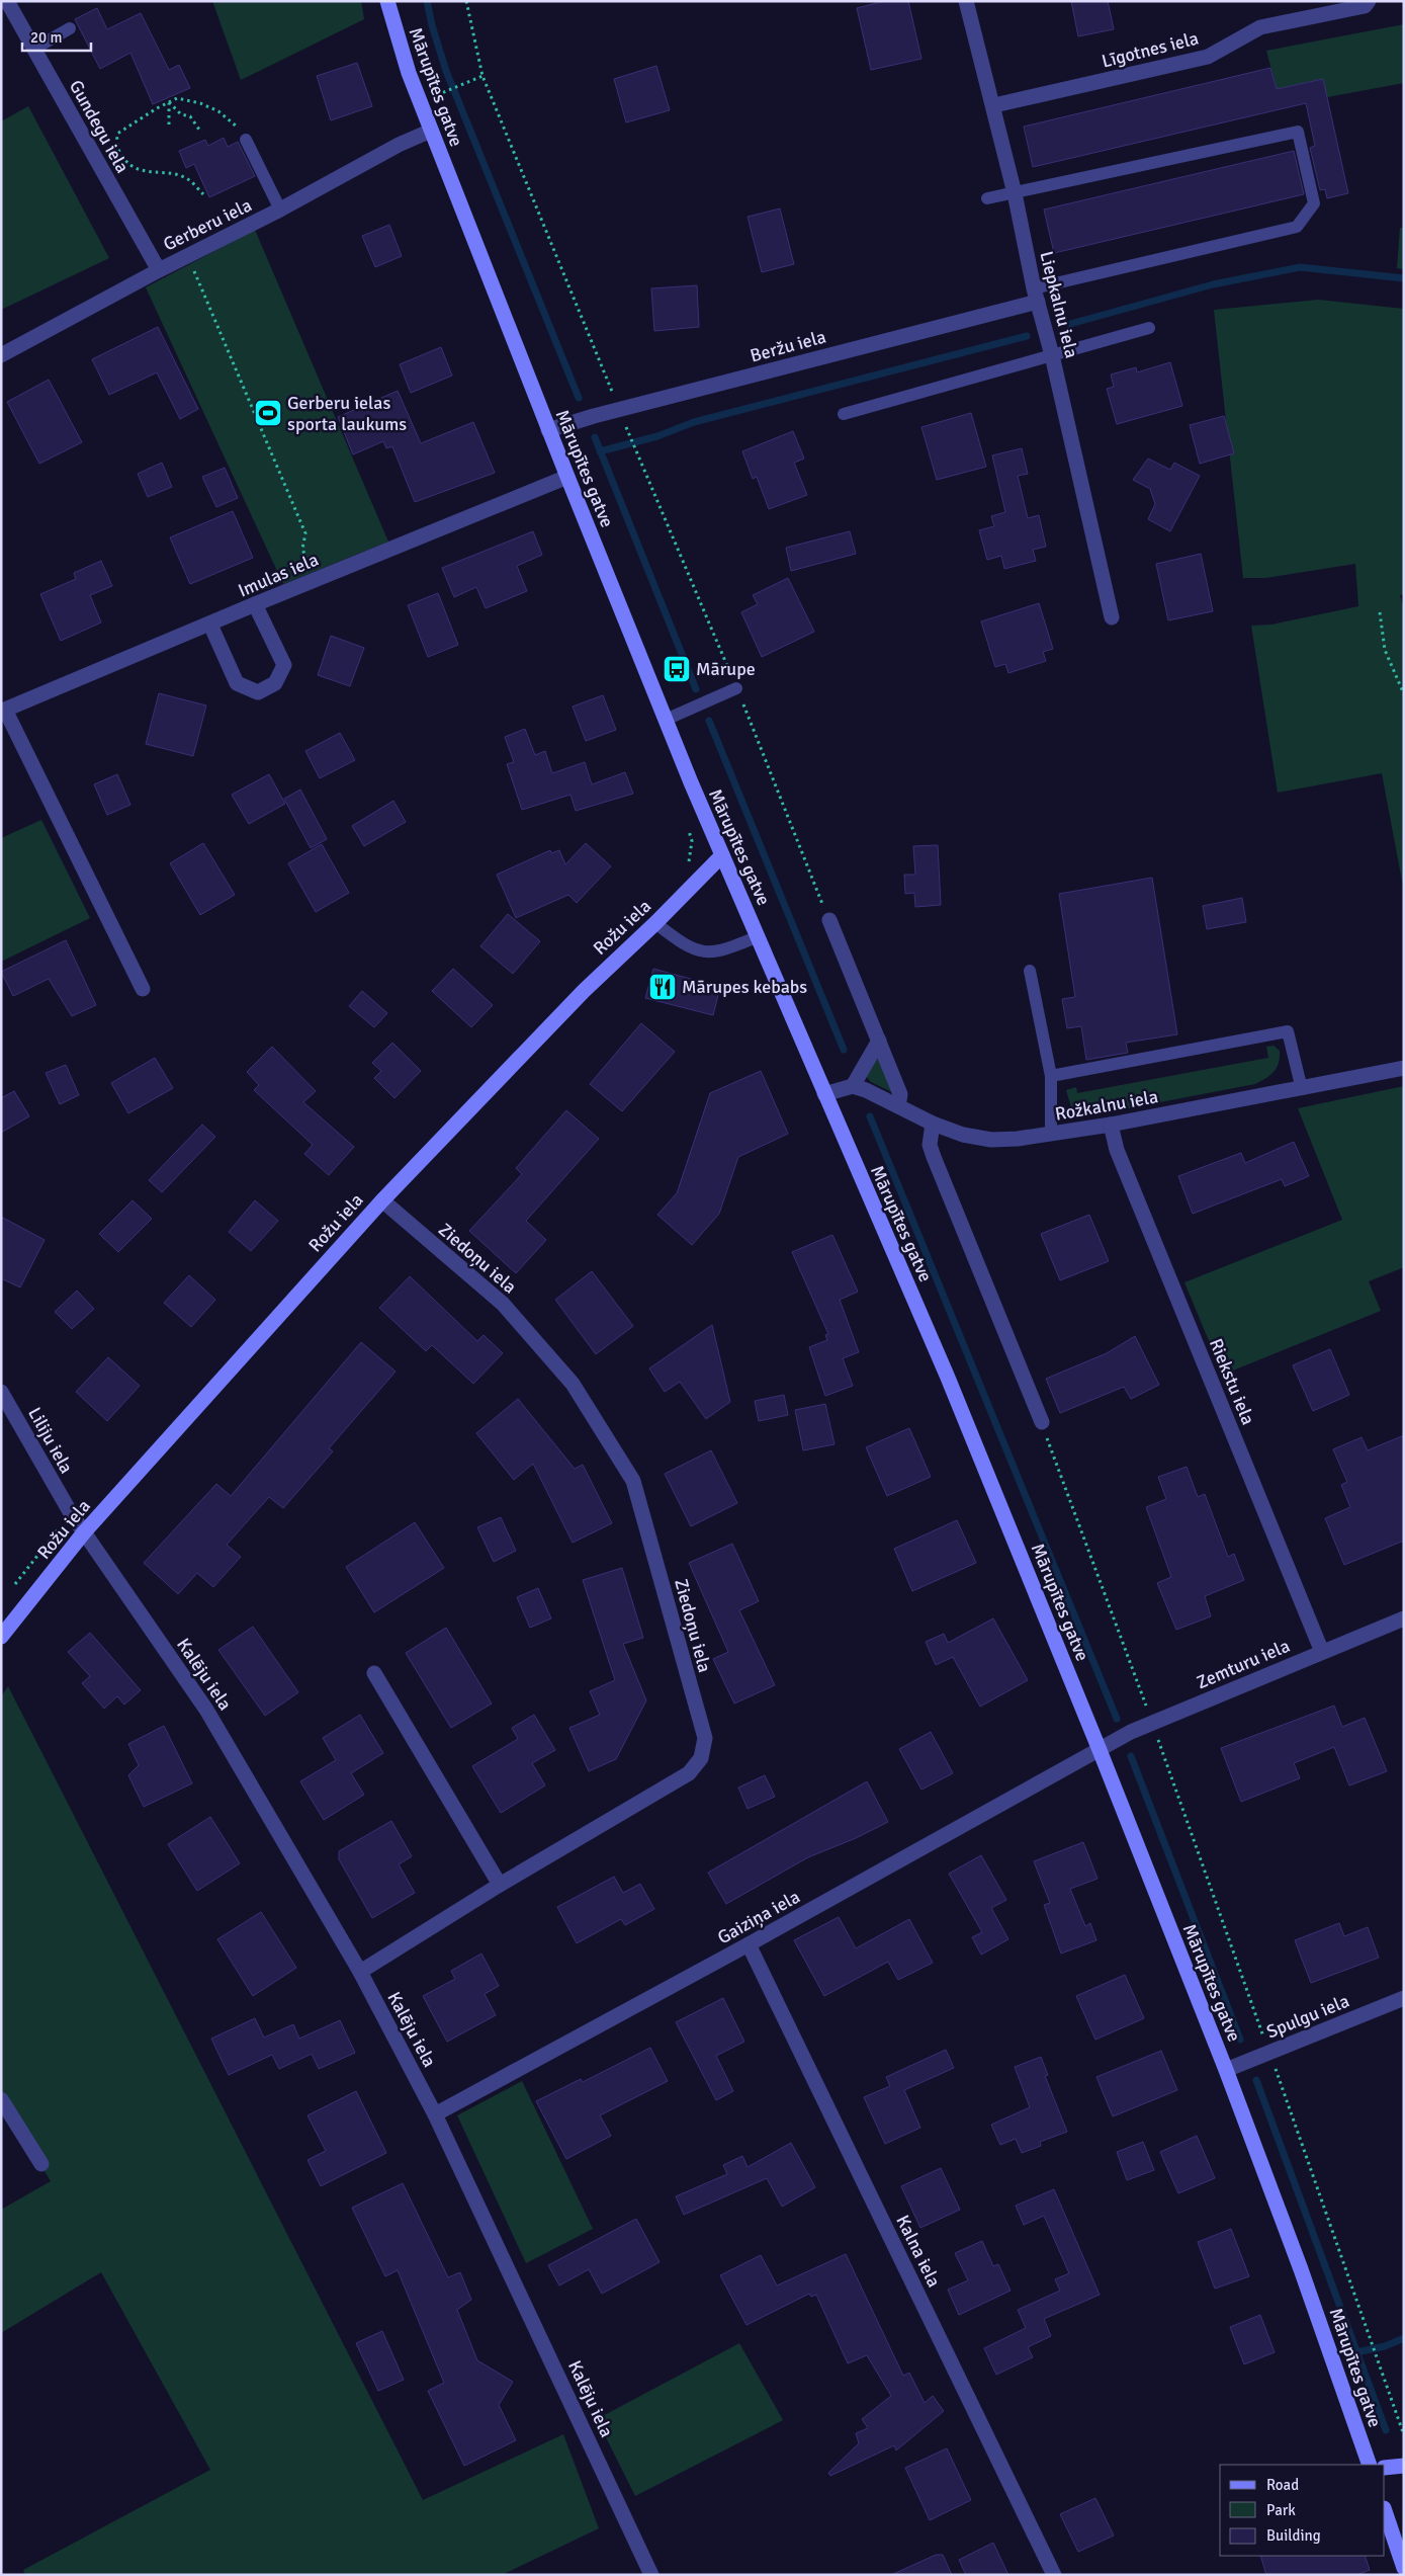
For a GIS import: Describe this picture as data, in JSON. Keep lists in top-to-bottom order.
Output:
{
  "streets": {
    "street": [
      "Līgotnes iela",
      "Mārupītes gatve",
      "Gundegu iela",
      "Gerberu iela",
      "Liepkalnu iela",
      "Beržu iela",
      "Imulas iela",
      "Rožu iela",
      "Rožkalnu iela",
      "Ziedoņu iela",
      "Riekstu iela",
      "Liliju iela",
      "Zemturu iela",
      "Kalēju iela",
      "Gaiziņa iela",
      "Spulgu iela",
      "Kalna iela"
    ]
  },
  "crossings": [
    ["Līgotnes iela", "Liepkalnu iela"],
    ["Mārupītes gatve", "Gerberu iela"],
    ["Mārupītes gatve", "Beržu iela"],
    ["Mārupītes gatve", "Imulas iela"],
    ["Mārupītes gatve", "Rožu iela"],
    ["Mārupītes gatve", "Zemturu iela"],
    ["Mārupītes gatve", "Gaiziņa iela"],
    ["Mārupītes gatve", "Spulgu iela"],
    ["Gundegu iela", "Gerberu iela"],
    ["Liepkalnu iela", "Beržu iela"],
    ["Rožu iela", "Ziedoņu iela"],
    ["Rožu iela", "Liliju iela"],
    ["Rožu iela", "Kalēju iela"],
    ["Rožkalnu iela", "Riekstu iela"],
    ["Ziedoņu iela", "Kalēju iela"],
    ["Riekstu iela", "Zemturu iela"],
    ["Liliju iela", "Kalēju iela"],
    ["Zemturu iela", "Gaiziņa iela"],
    ["Kalēju iela", "Gaiziņa iela"],
    ["Gaiziņa iela", "Kalna iela"]
  ],
  "places": {
    "sports": ["Gerberu ielas sporta laukums"],
    "bus stop": ["Mārupe"],
    "restaurant": ["Mārupes kebabs"]
  },
  "legend": ["Road", "Park", "Building"],
  "scale_bar": "20 m"
}
